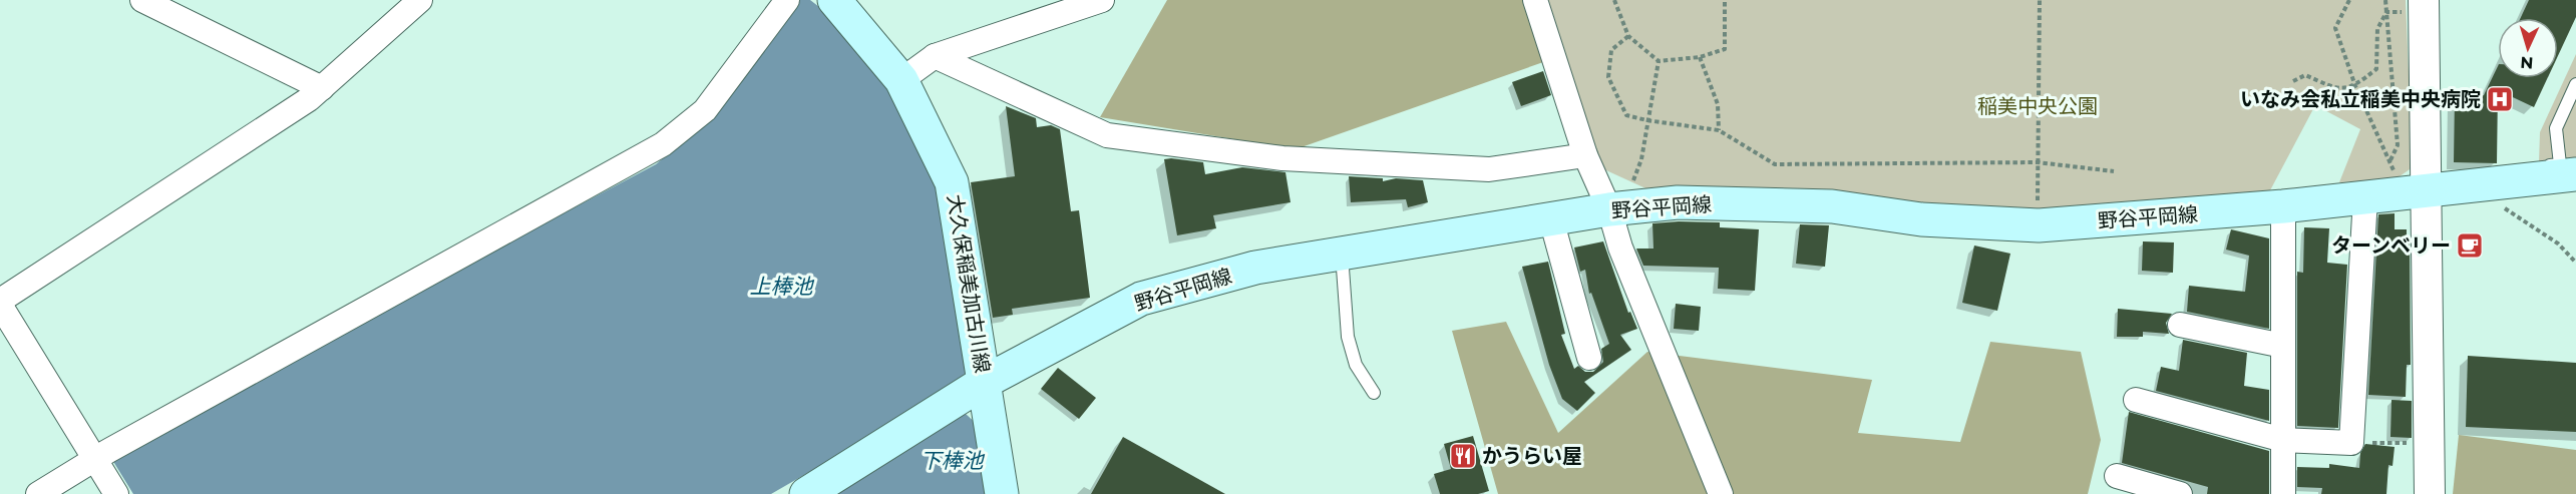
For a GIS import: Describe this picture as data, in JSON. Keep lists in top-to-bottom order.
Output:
{
  "streets": {
    "main road": ["野谷平岡線", "大久保稲美加古川線"]
  },
  "crossings": [
    ["野谷平岡線", "大久保稲美加古川線"]
  ],
  "water": ["上棒池", "下棒池"],
  "parks": ["稲美中央公園"],
  "places": {
    "hospital": ["いなみ会私立稲美中央病院"],
    "cafe": ["ターンベリー"],
    "restaurant": ["かうらい屋"]
  },
  "north": "bottom"
}
